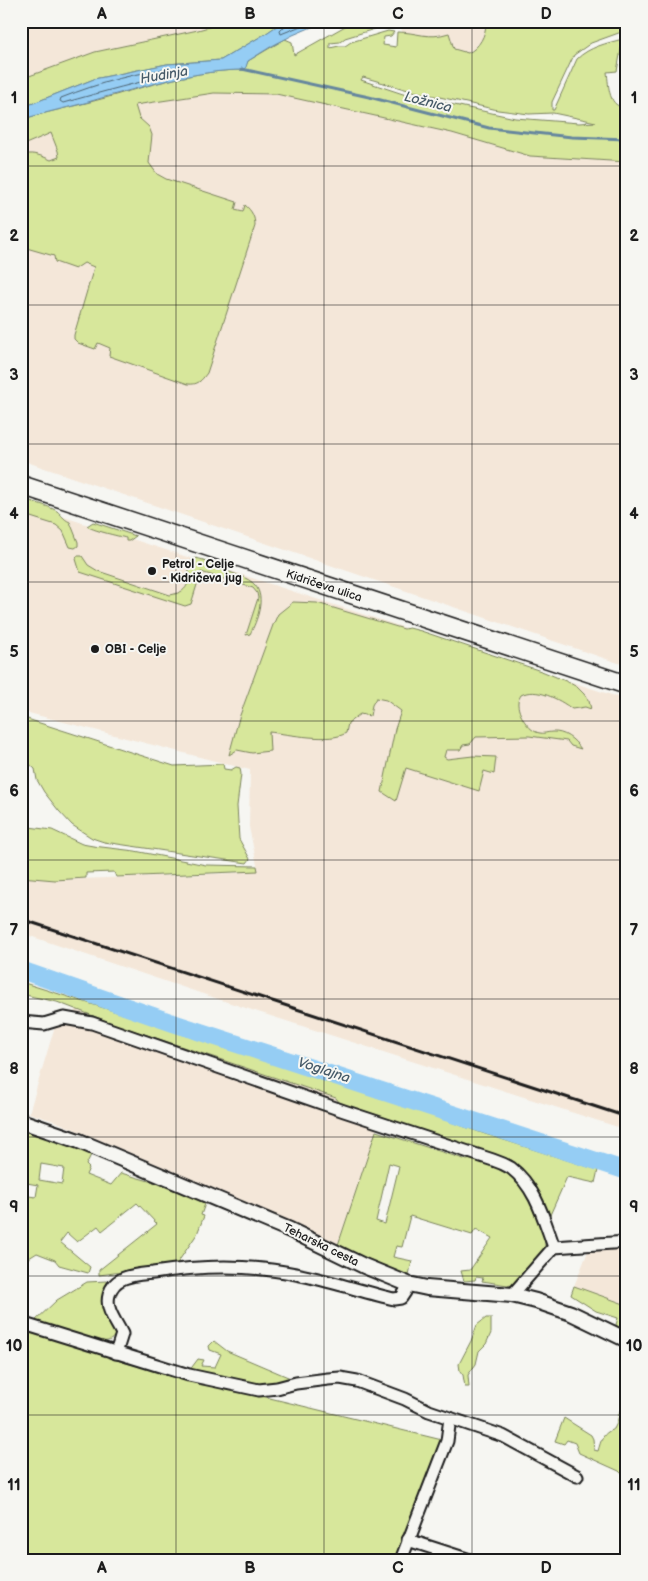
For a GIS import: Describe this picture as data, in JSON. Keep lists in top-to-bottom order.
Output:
{
  "streets": {
    "main road": ["Kidričeva ulica"],
    "street": ["Teharska cesta"]
  },
  "water": ["Hudinja", "Ložnica", "Voglajna"],
  "places": ["Petrol - Celje - Kidričeva jug", "OBI - Celje"],
  "grid": {
    "columns": [
      "A",
      "B",
      "C",
      "D"
    ],
    "rows": [
      "1",
      "2",
      "3",
      "4",
      "5",
      "6",
      "7",
      "8",
      "9",
      "10",
      "11"
    ]
  }
}
